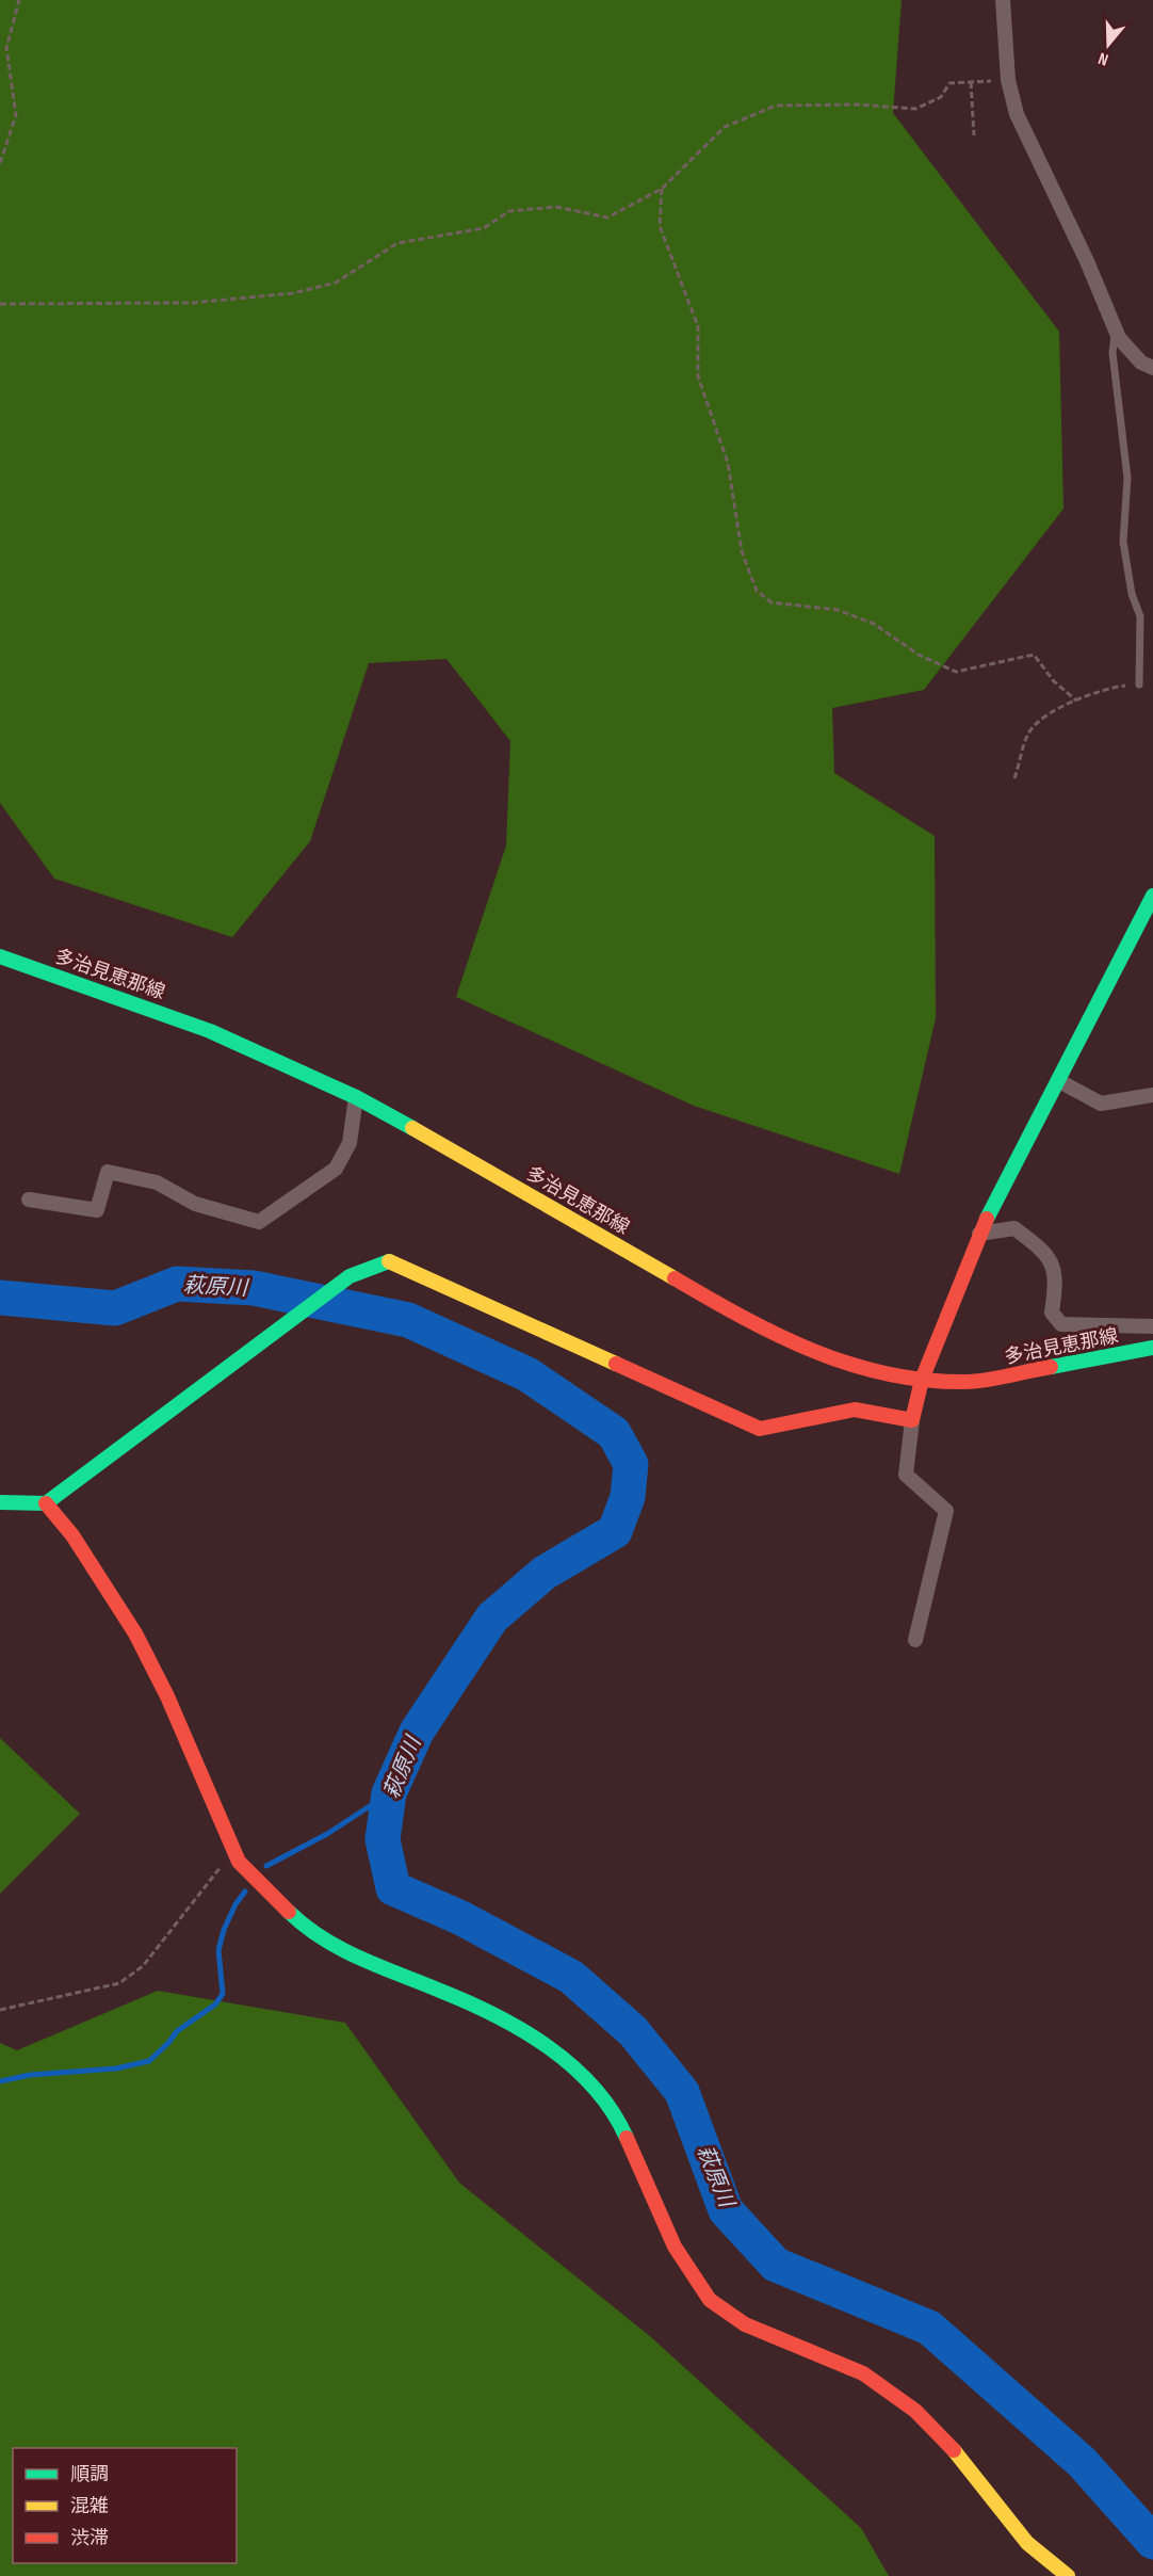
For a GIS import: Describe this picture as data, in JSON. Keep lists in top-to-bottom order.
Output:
{
  "streets": {
    "street": ["多治見恵那線"]
  },
  "water": ["萩原川"],
  "legend": ["順調", "混雑", "渋滞"],
  "north": "bottom"
}
